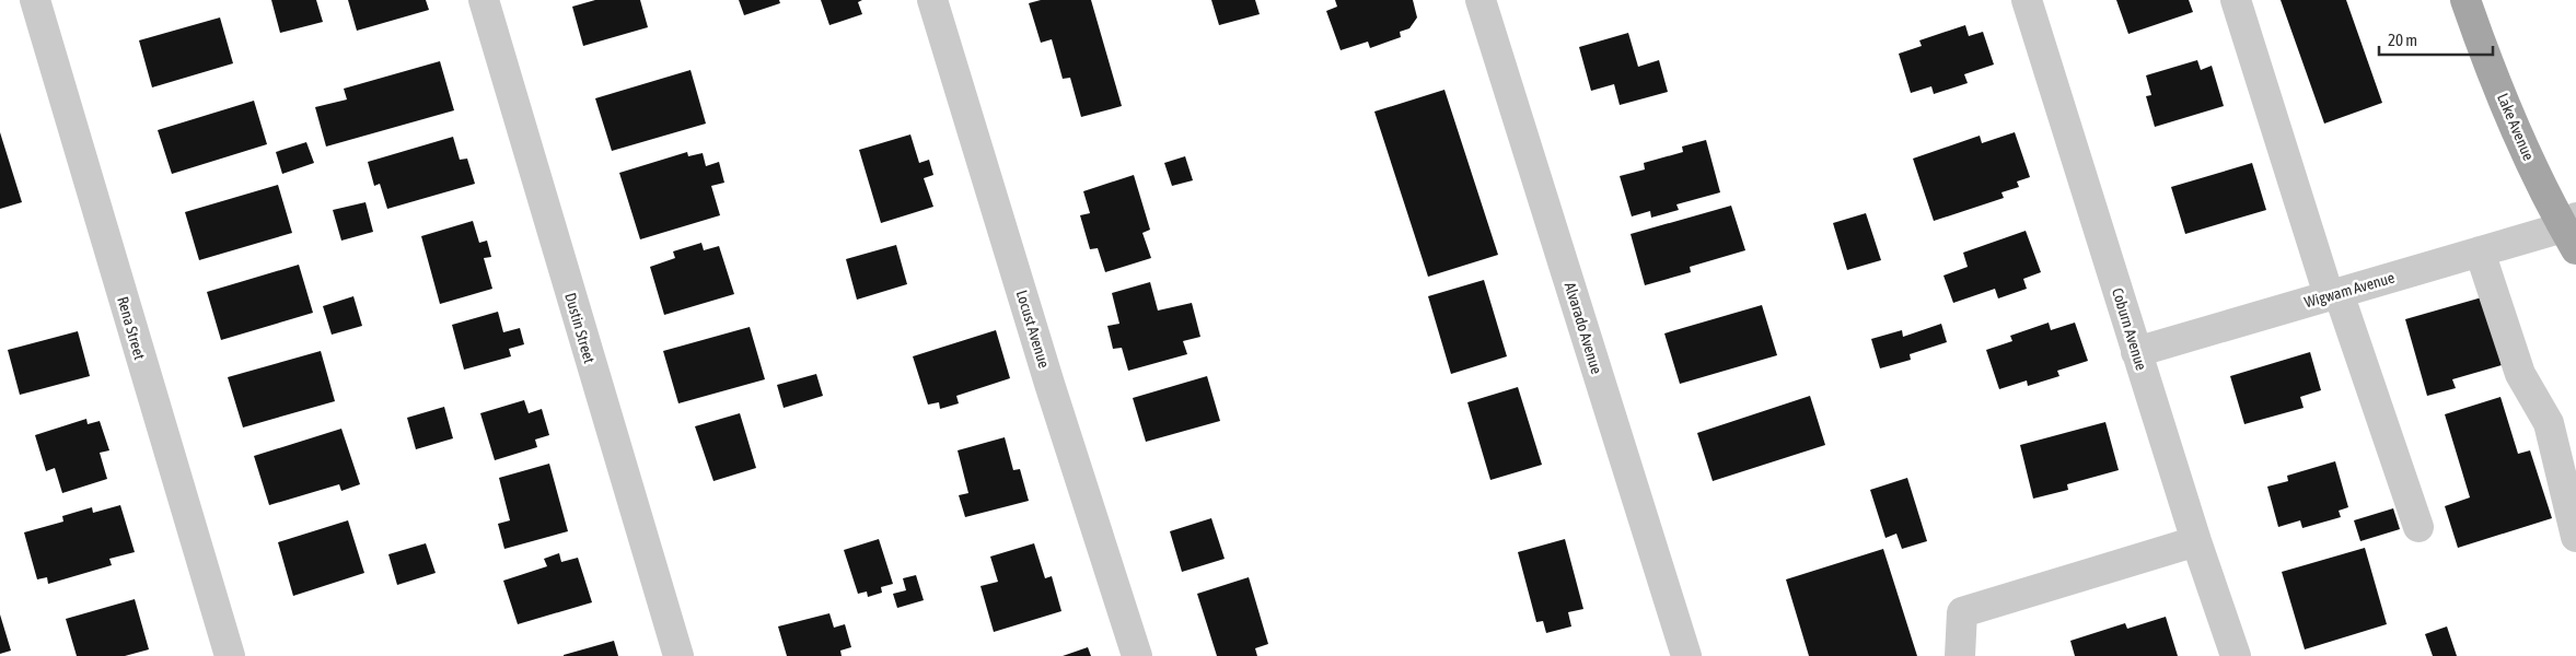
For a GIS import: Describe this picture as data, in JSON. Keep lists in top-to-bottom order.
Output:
{
  "streets": {
    "main road": ["Lake Avenue"],
    "street": [
      "Wigwam Avenue",
      "Rena Street",
      "Dustin Street",
      "Alvarado Avenue",
      "Locust Avenue",
      "Coburn Avenue"
    ]
  },
  "crossings": [
    ["Lake Avenue", "Wigwam Avenue"],
    ["Wigwam Avenue", "Coburn Avenue"]
  ],
  "scale_bar": "20 m"
}
